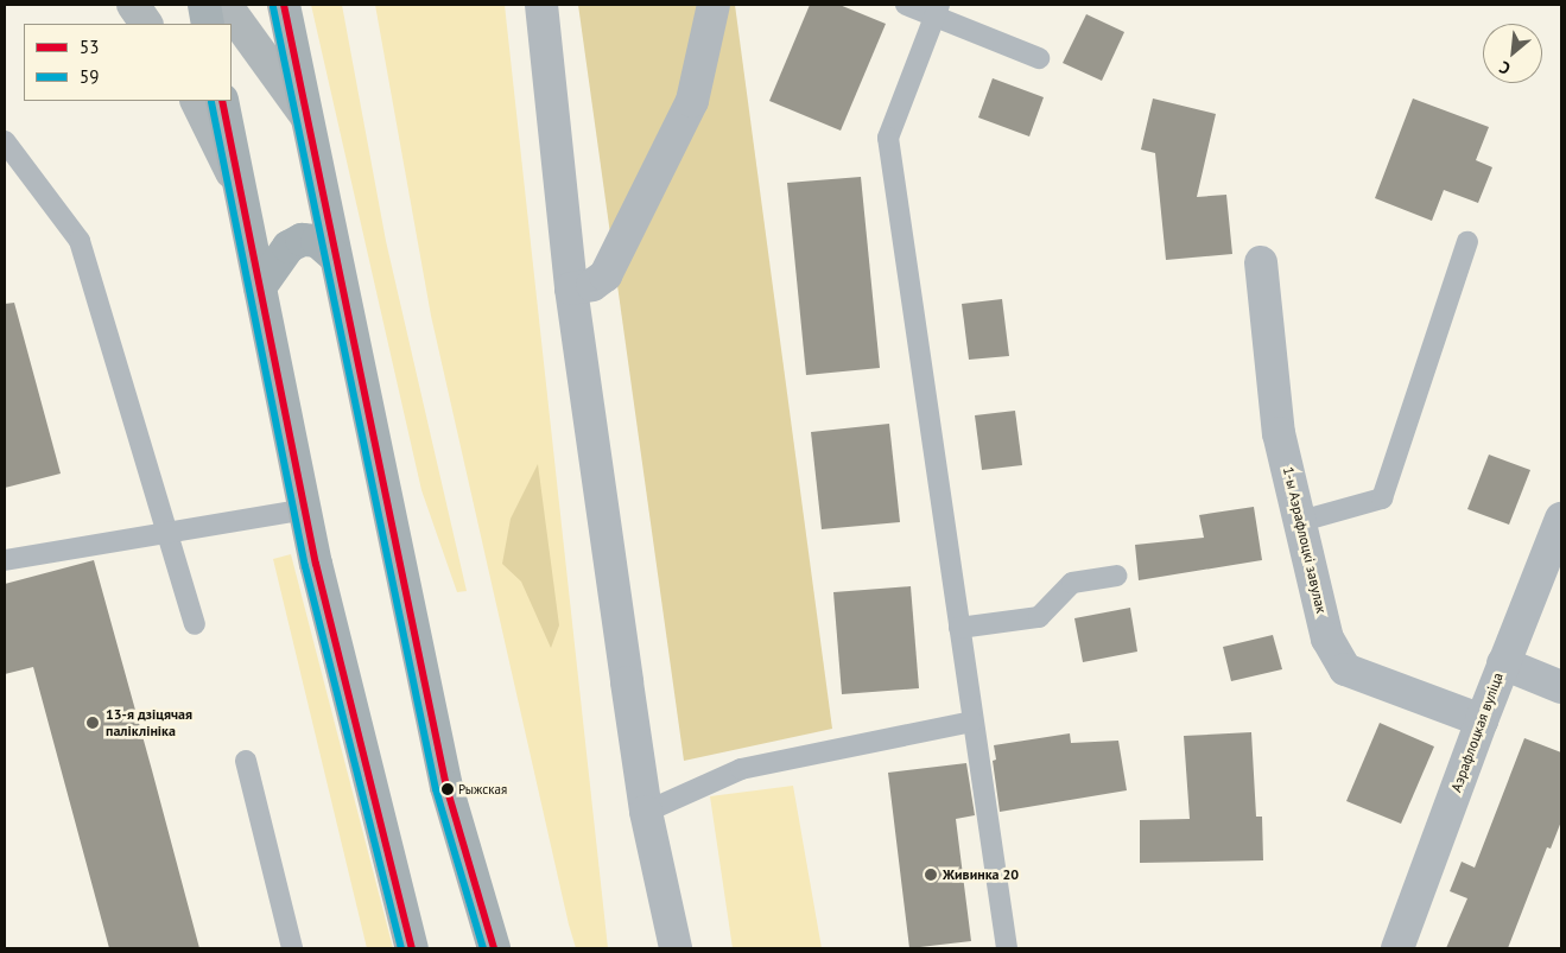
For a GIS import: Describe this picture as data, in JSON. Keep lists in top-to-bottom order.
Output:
{
  "streets": {
    "street": ["1-ы Аэрафлоцкі завулак", "Аэрафлоцкая вуліца"]
  },
  "crossings": [
    ["1-ы Аэрафлоцкі завулак", "Аэрафлоцкая вуліца"]
  ],
  "places": ["13-я дзіцячая паліклініка", "Рыжская", "Живинка 20"],
  "lines": ["transit line 53", "transit line 59"],
  "legend": ["53", "59"],
  "north": "bottom left"
}
